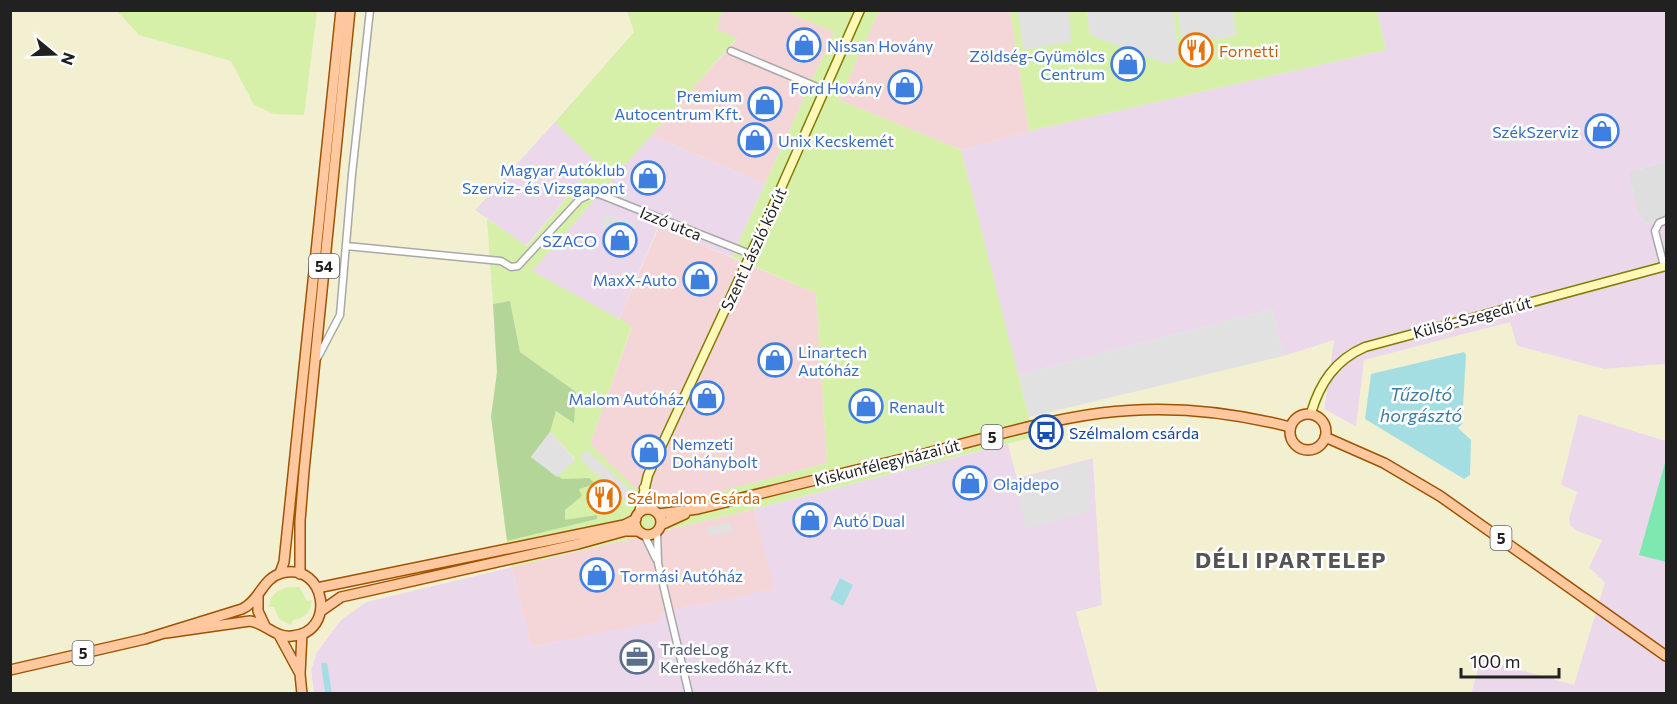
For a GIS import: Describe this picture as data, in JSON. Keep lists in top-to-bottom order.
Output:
{
  "streets": {
    "main road": ["54", "5", "Kiskunfélegyházai út"],
    "street": ["Izzó utca", "Szent László körút", "Külső-Szegedi út"]
  },
  "crossings": [
    ["Izzó utca", "Szent László körút"],
    ["Szent László körút", "5"],
    ["Szent László körút", "Kiskunfélegyházai út"],
    ["54", "5"],
    ["Külső-Szegedi út", "5"],
    ["Külső-Szegedi út", "Kiskunfélegyházai út"],
    ["5", "Kiskunfélegyházai út"]
  ],
  "districts": ["DÉLI IPARTELEP"],
  "water": ["Tűzoltó horgásztó"],
  "places": {
    "shop": [
      "Nissan Hovány",
      "Zöldség-Gyümölcs Centrum",
      "Ford Hovány",
      "Premium Autocentrum Kft.",
      "SzékSzerviz",
      "Unix Kecskemét",
      "Magyar Autóklub Szerviz- és Vizsgapont",
      "SZACO",
      "MaxX-Auto",
      "Linartech Autóház",
      "Malom Autóház",
      "Renault",
      "Nemzeti Dohánybolt",
      "Olajdepo",
      "Autó Dual",
      "Tormási Autóház"
    ],
    "restaurant": ["Fornetti", "Szélmalom Csárda"],
    "bus stop": ["Szélmalom csárda"],
    "office": ["TradeLog Kereskedőház Kft."]
  },
  "scale_bar": "100 m",
  "north": "right"
}
